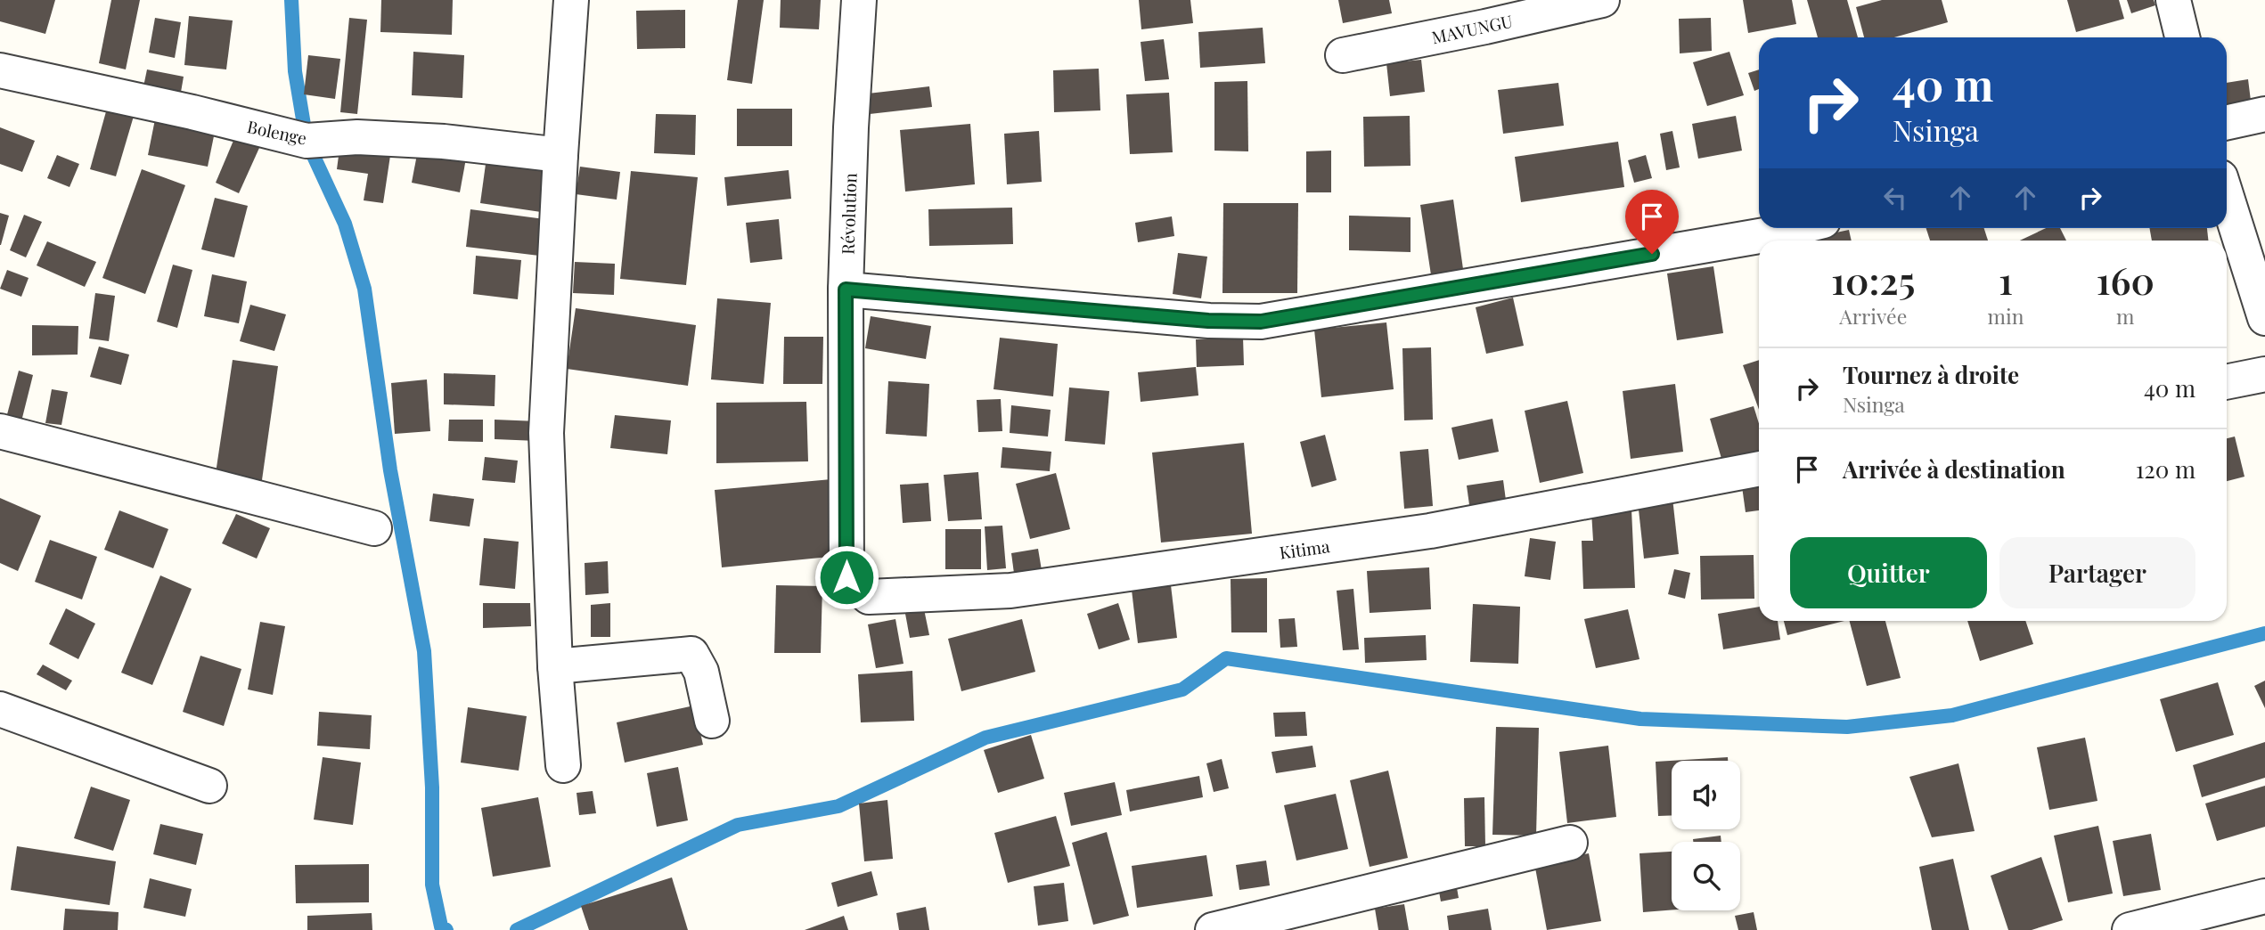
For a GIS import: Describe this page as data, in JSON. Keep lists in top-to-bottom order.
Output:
{
  "streets": {
    "street": [
      "MAVUNGU",
      "Bolenge",
      "Révolution",
      "Kitima"
    ]
  },
  "crossings": [
    ["Révolution", "Kitima"]
  ],
  "page": {
    "turn": ["40 m", "Nsinga"],
    "eta": [
      "10:25",
      "Arrivée",
      "1",
      "min",
      "160",
      "m"
    ],
    "list": [
      {
        "name": "Tournez à droite",
        "note": "Nsinga",
        "value": "40 m"
      },
      {
        "name": "Arrivée à destination",
        "value": "120 m"
      }
    ],
    "buttons": ["Quitter", "Partager"]
  }
}
